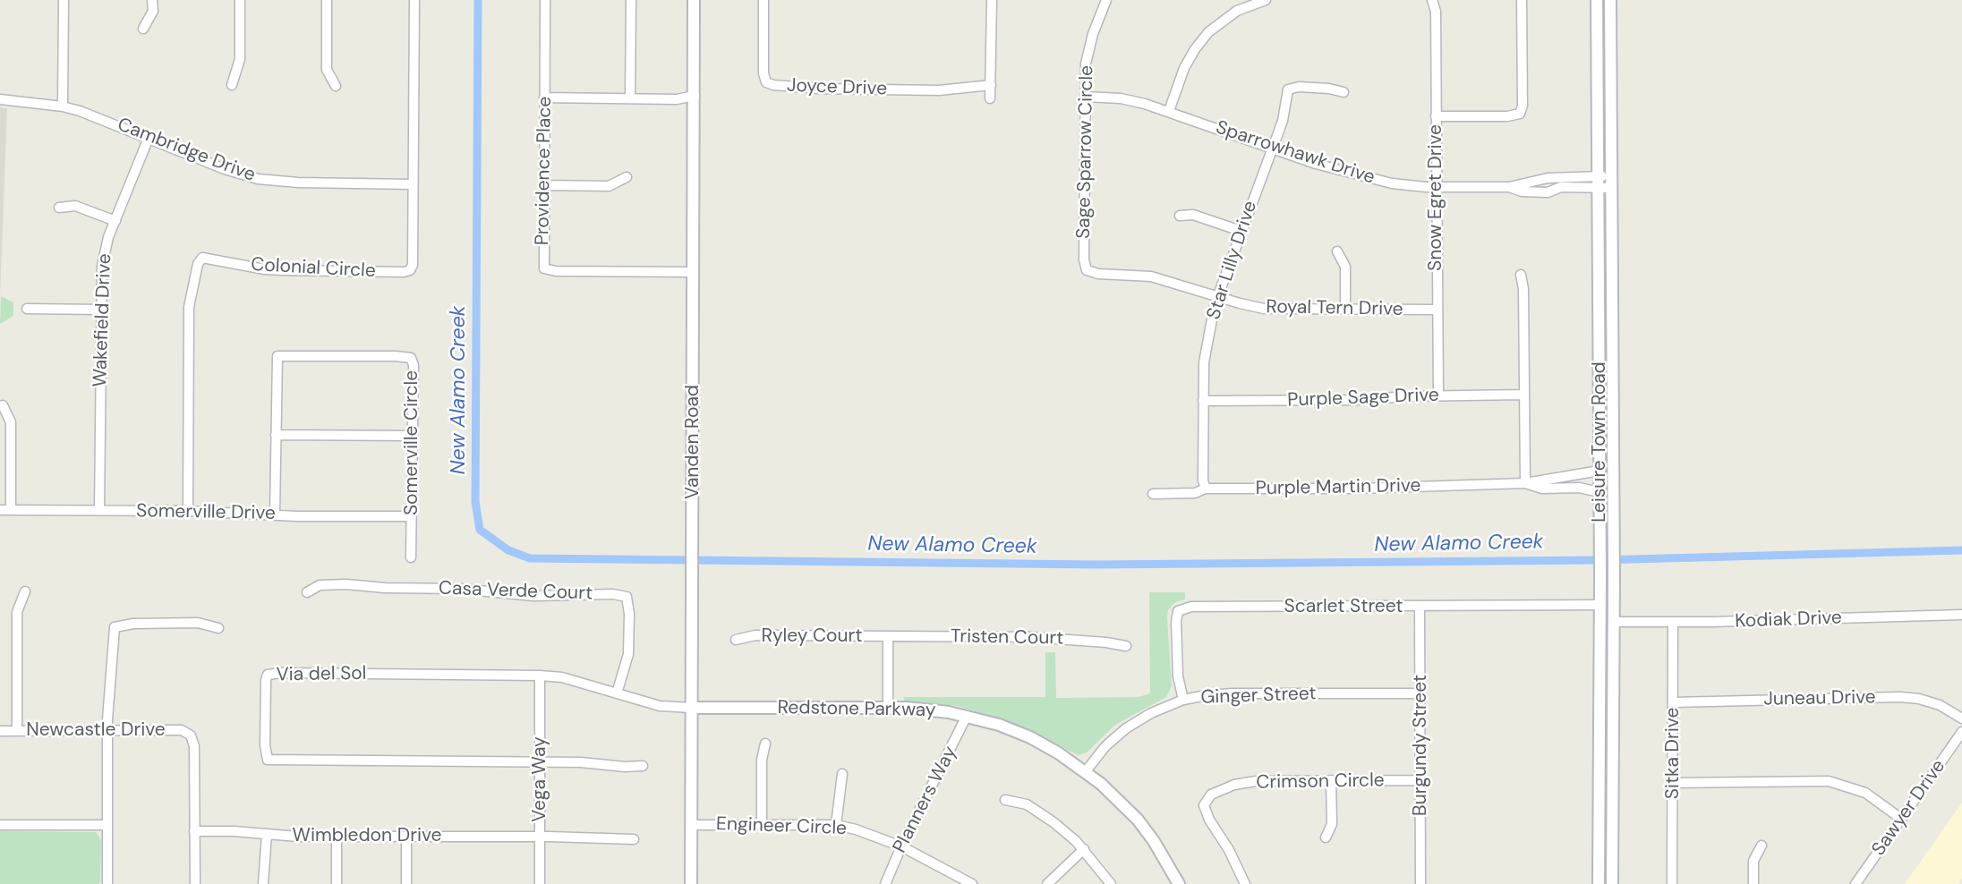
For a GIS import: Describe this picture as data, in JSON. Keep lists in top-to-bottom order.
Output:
{
  "streets": {
    "main road": ["Vanden Road", "Leisure Town Road", "Redstone Parkway"],
    "street": [
      "Joyce Drive",
      "Cambridge Drive",
      "Sage Sparrow Circle",
      "Sparrowhawk Drive",
      "Providence Place",
      "Snow Egret Drive",
      "Star Lilly Drive",
      "Colonial Circle",
      "Royal Tern Drive",
      "Wakefield Drive",
      "Purple Sage Drive",
      "Somerville Circle",
      "Purple Martin Drive",
      "Somerville Drive",
      "Casa Verde Court",
      "Scarlet Street",
      "Kodiak Drive",
      "Ryley Court",
      "Tristen Court",
      "Via del Sol",
      "Ginger Street",
      "Juneau Drive",
      "Newcastle Drive",
      "Burgundy Street",
      "Sitka Drive",
      "Vega Way",
      "Crimson Circle",
      "Planners Way",
      "Sawyer Drive",
      "Engineer Circle",
      "Wimbledon Drive"
    ]
  },
  "crossings": [
    ["Cambridge Drive", "Colonial Circle"],
    ["Cambridge Drive", "Wakefield Drive"],
    ["Sage Sparrow Circle", "Sparrowhawk Drive"],
    ["Sage Sparrow Circle", "Royal Tern Drive"],
    ["Sparrowhawk Drive", "Snow Egret Drive"],
    ["Sparrowhawk Drive", "Star Lilly Drive"],
    ["Sparrowhawk Drive", "Leisure Town Road"],
    ["Providence Place", "Vanden Road"],
    ["Snow Egret Drive", "Royal Tern Drive"],
    ["Snow Egret Drive", "Purple Sage Drive"],
    ["Star Lilly Drive", "Royal Tern Drive"],
    ["Star Lilly Drive", "Purple Sage Drive"],
    ["Star Lilly Drive", "Purple Martin Drive"],
    ["Colonial Circle", "Somerville Drive"],
    ["Wakefield Drive", "Somerville Drive"],
    ["Vanden Road", "Via del Sol"],
    ["Vanden Road", "Redstone Parkway"],
    ["Vanden Road", "Engineer Circle"],
    ["Leisure Town Road", "Purple Martin Drive"],
    ["Leisure Town Road", "Scarlet Street"],
    ["Leisure Town Road", "Kodiak Drive"],
    ["Somerville Circle", "Somerville Drive"],
    ["Casa Verde Court", "Via del Sol"],
    ["Scarlet Street", "Ginger Street"],
    ["Scarlet Street", "Burgundy Street"],
    ["Kodiak Drive", "Sitka Drive"],
    ["Ryley Court", "Tristen Court"],
    ["Via del Sol", "Redstone Parkway"],
    ["Via del Sol", "Vega Way"],
    ["Ginger Street", "Redstone Parkway"],
    ["Ginger Street", "Burgundy Street"],
    ["Juneau Drive", "Sitka Drive"],
    ["Redstone Parkway", "Planners Way"],
    ["Newcastle Drive", "Wimbledon Drive"],
    ["Burgundy Street", "Crimson Circle"],
    ["Vega Way", "Wimbledon Drive"],
    ["Planners Way", "Engineer Circle"]
  ],
  "water": ["New Alamo Creek"]
}
